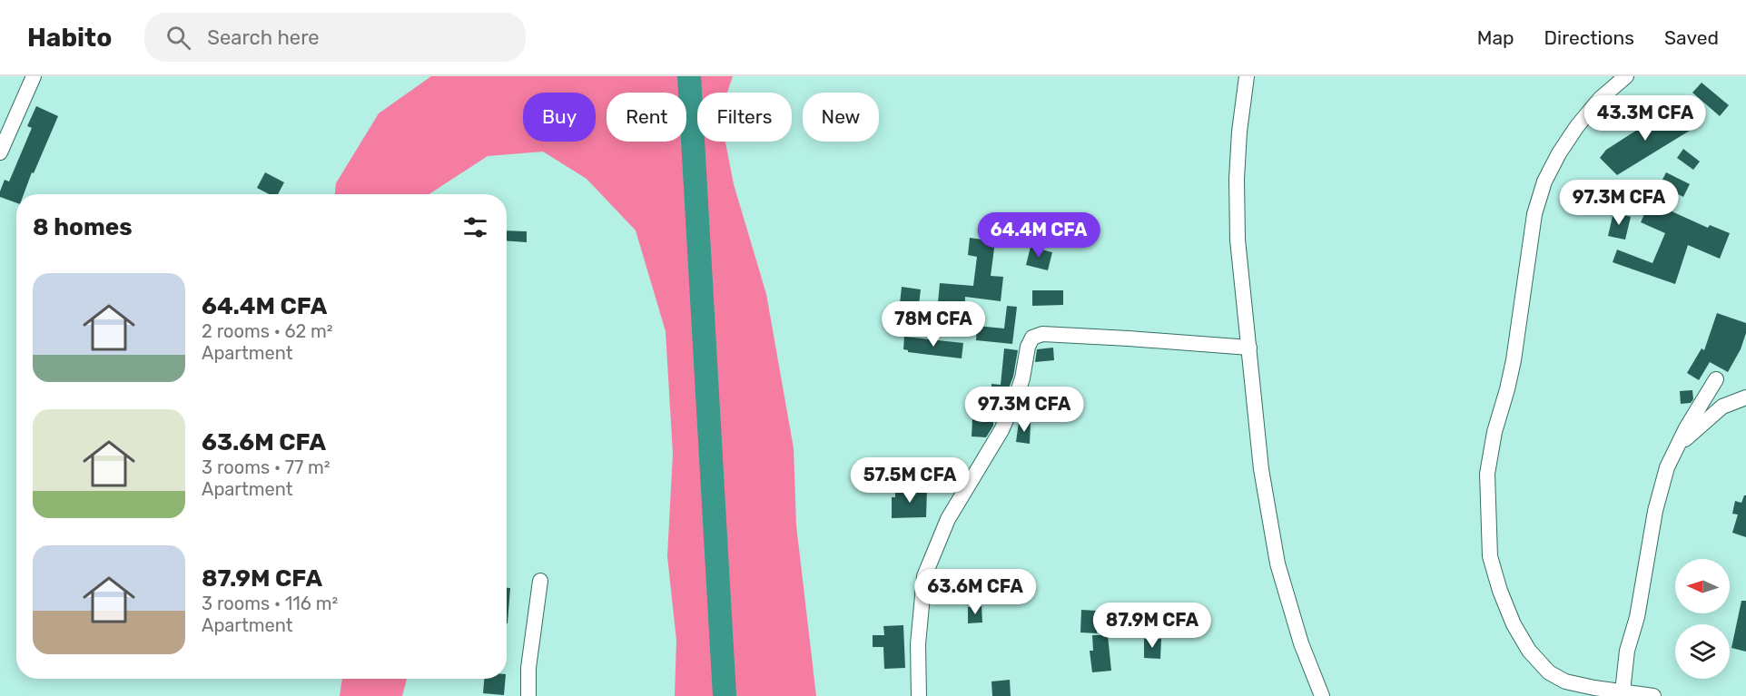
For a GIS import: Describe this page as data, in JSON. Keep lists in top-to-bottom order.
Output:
{
  "north": "left",
  "page": {
    "header": "Habito",
    "search": "Search here",
    "nav": ["Map", "Directions", "Saved"],
    "chip": [
      "Buy",
      "Rent",
      "Filters",
      "New"
    ],
    "price": [
      "43.3M CFA",
      "97.3M CFA",
      "64.4M CFA",
      "78M CFA",
      "97.3M CFA",
      "57.5M CFA",
      "63.6M CFA",
      "87.9M CFA"
    ],
    "heading": "8 homes",
    "list": [
      {
        "name": "64.4M CFA",
        "note": "2 rooms · 62 m² · Apartment"
      },
      {
        "name": "63.6M CFA",
        "note": "3 rooms · 77 m² · Apartment"
      },
      {
        "name": "87.9M CFA",
        "note": "3 rooms · 116 m² · Apartment"
      }
    ]
  }
}
